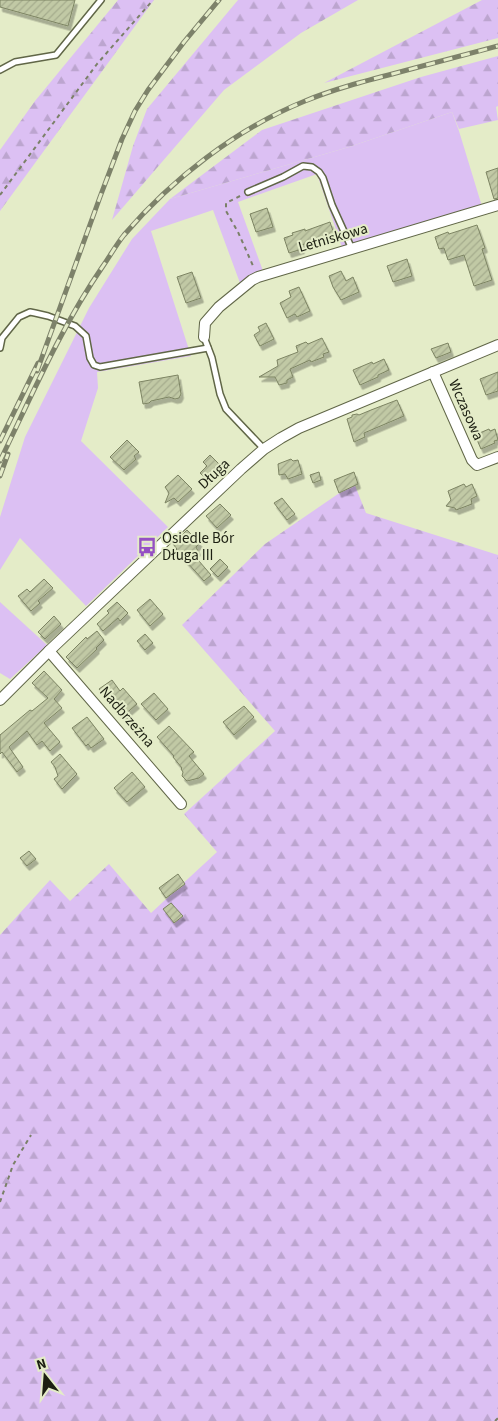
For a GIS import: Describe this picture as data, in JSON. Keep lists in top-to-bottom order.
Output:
{
  "streets": {
    "street": [
      "Letniskowa",
      "Wczasowa",
      "Długa",
      "Nadbrzeżna"
    ]
  },
  "crossings": [
    ["Wczasowa", "Długa"],
    ["Długa", "Nadbrzeżna"]
  ],
  "places": {
    "bus stop": ["Osiedle Bór Długa III"]
  },
  "north": "top"
}
